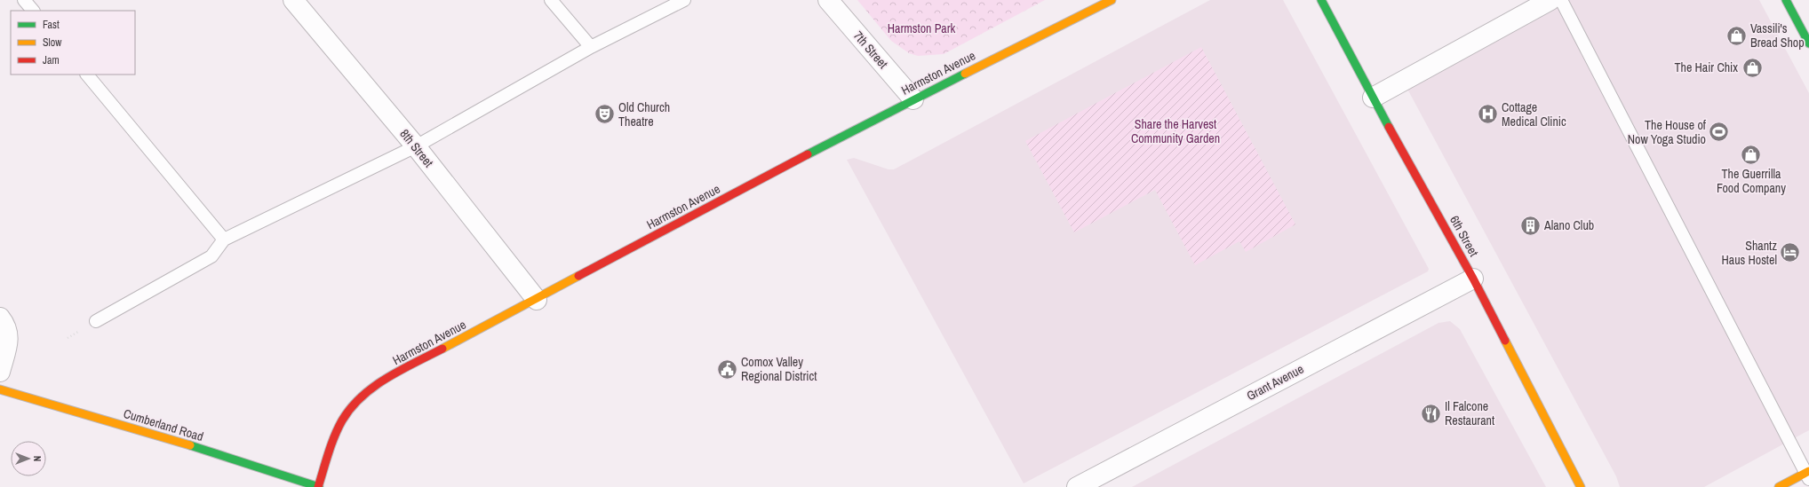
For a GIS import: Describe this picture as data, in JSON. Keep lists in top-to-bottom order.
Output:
{
  "streets": {
    "street": [
      "7th Street",
      "Harmston Avenue",
      "8th Street",
      "6th Street",
      "Grant Avenue",
      "Cumberland Road"
    ]
  },
  "crossings": [
    ["7th Street", "Harmston Avenue"],
    ["Harmston Avenue", "8th Street"],
    ["Harmston Avenue", "Cumberland Road"],
    ["6th Street", "Grant Avenue"]
  ],
  "parks": ["Harmston Park", "Share the Harvest Community Garden"],
  "places": {
    "shop": ["Vassili's Bread Shop", "The Hair Chix", "The Guerrilla Food Company"],
    "theatre": ["Old Church Theatre"],
    "hospital": ["Cottage Medical Clinic"],
    "sports": ["The House of Now Yoga Studio"],
    "building": ["Alano Club"],
    "hotel": ["Shantz Haus Hostel"],
    "public building": ["Comox Valley Regional District"],
    "restaurant": ["Il Falcone Restaurant"]
  },
  "legend": ["Fast", "Slow", "Jam"],
  "north": "right"
}
